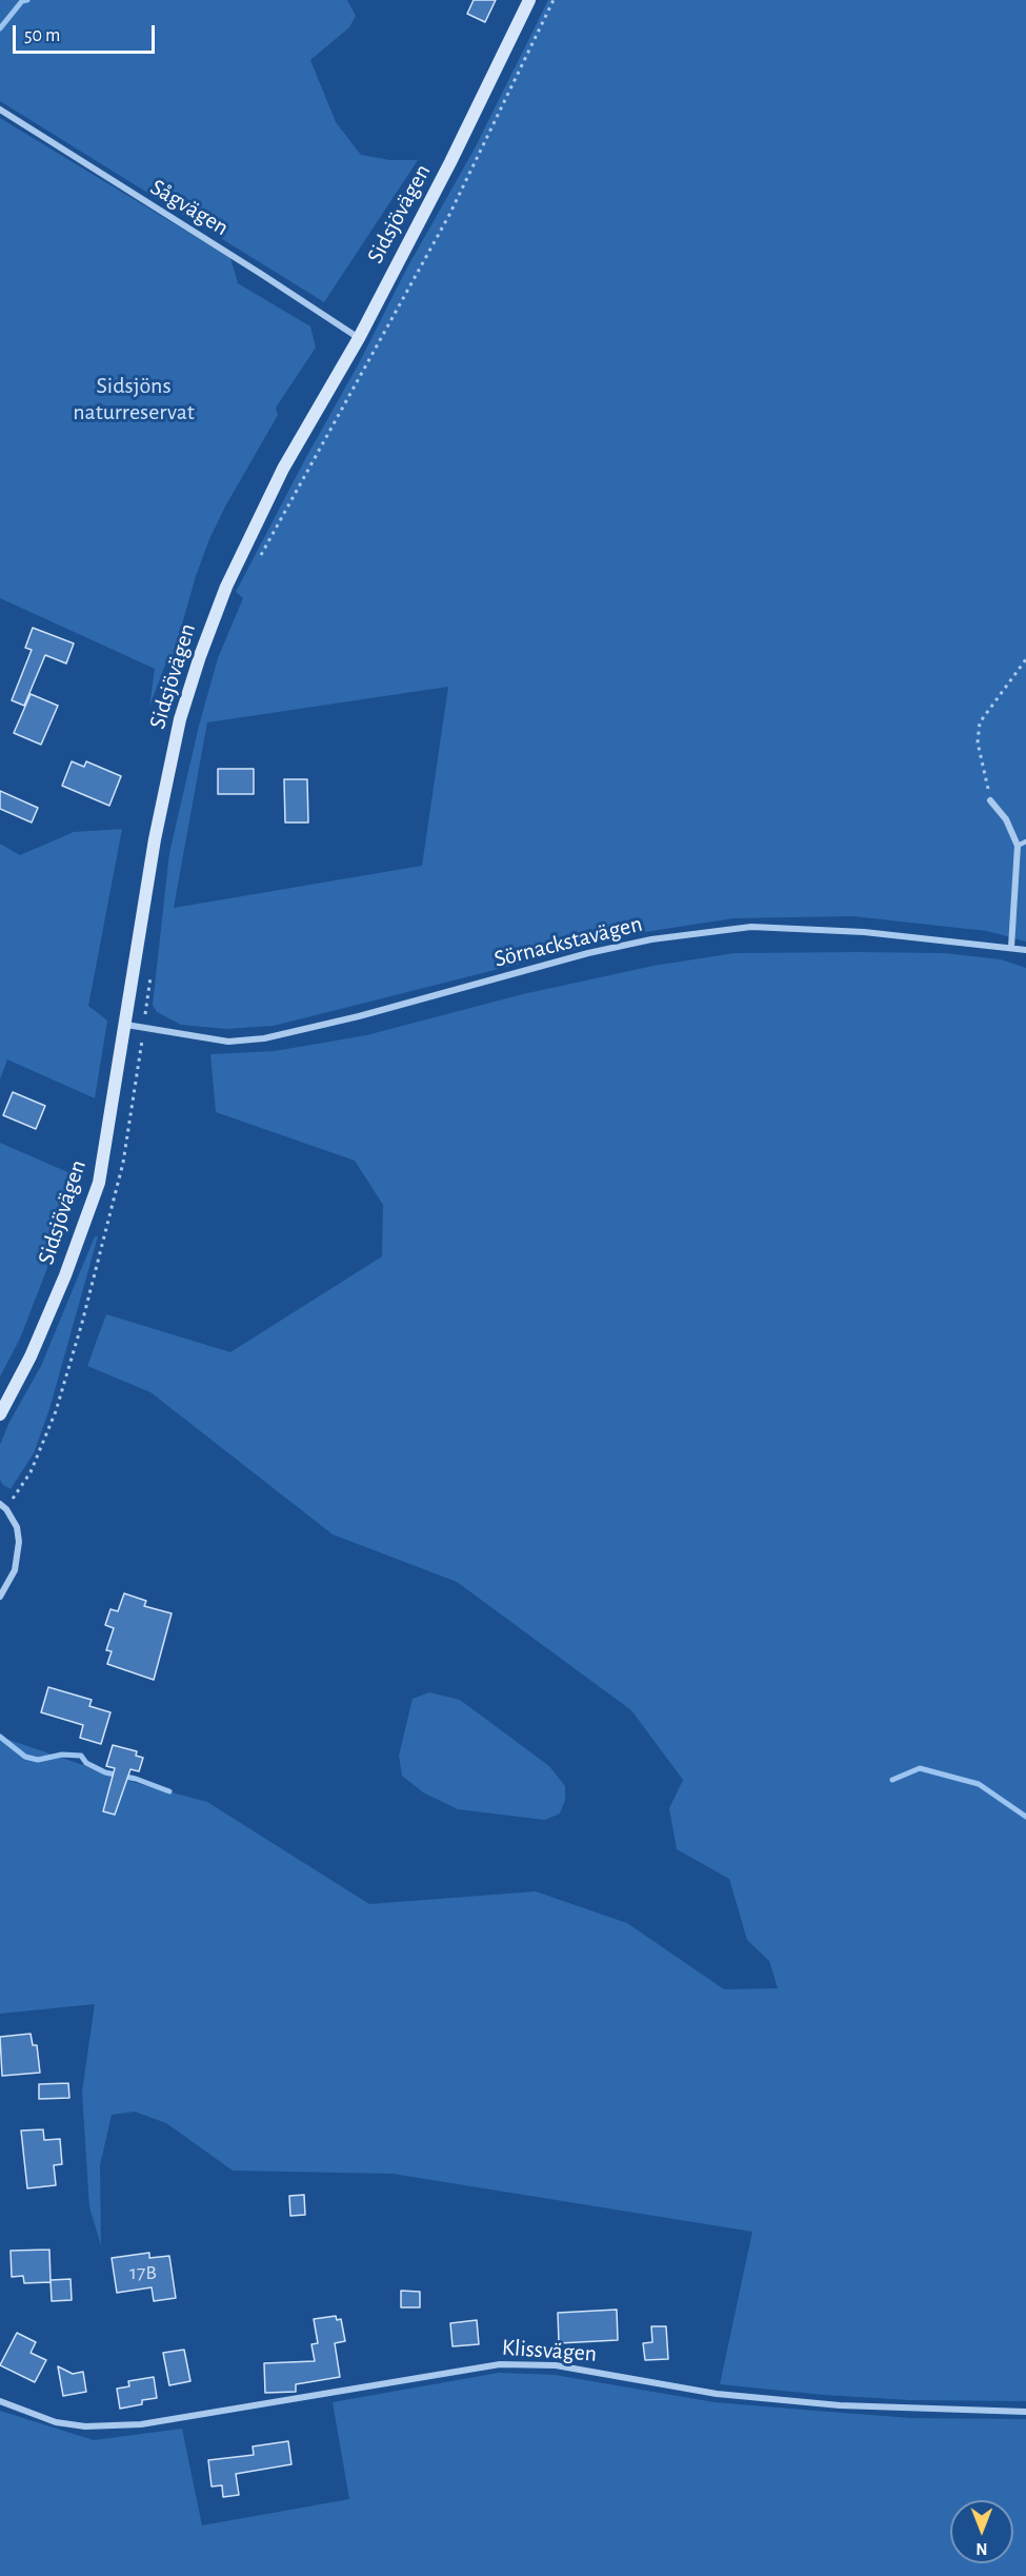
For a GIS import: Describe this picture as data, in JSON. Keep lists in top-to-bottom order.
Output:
{
  "streets": {
    "main road": ["Sidsjövägen"],
    "street": ["Sågvägen", "Sörnackstavägen", "Klissvägen"]
  },
  "crossings": [
    ["Sågvägen", "Sidsjövägen"],
    ["Sidsjövägen", "Sörnackstavägen"]
  ],
  "parks": ["Sidsjöns naturreservat"],
  "house_numbers": ["17B"],
  "scale_bar": "50 m",
  "north": "bottom"
}
